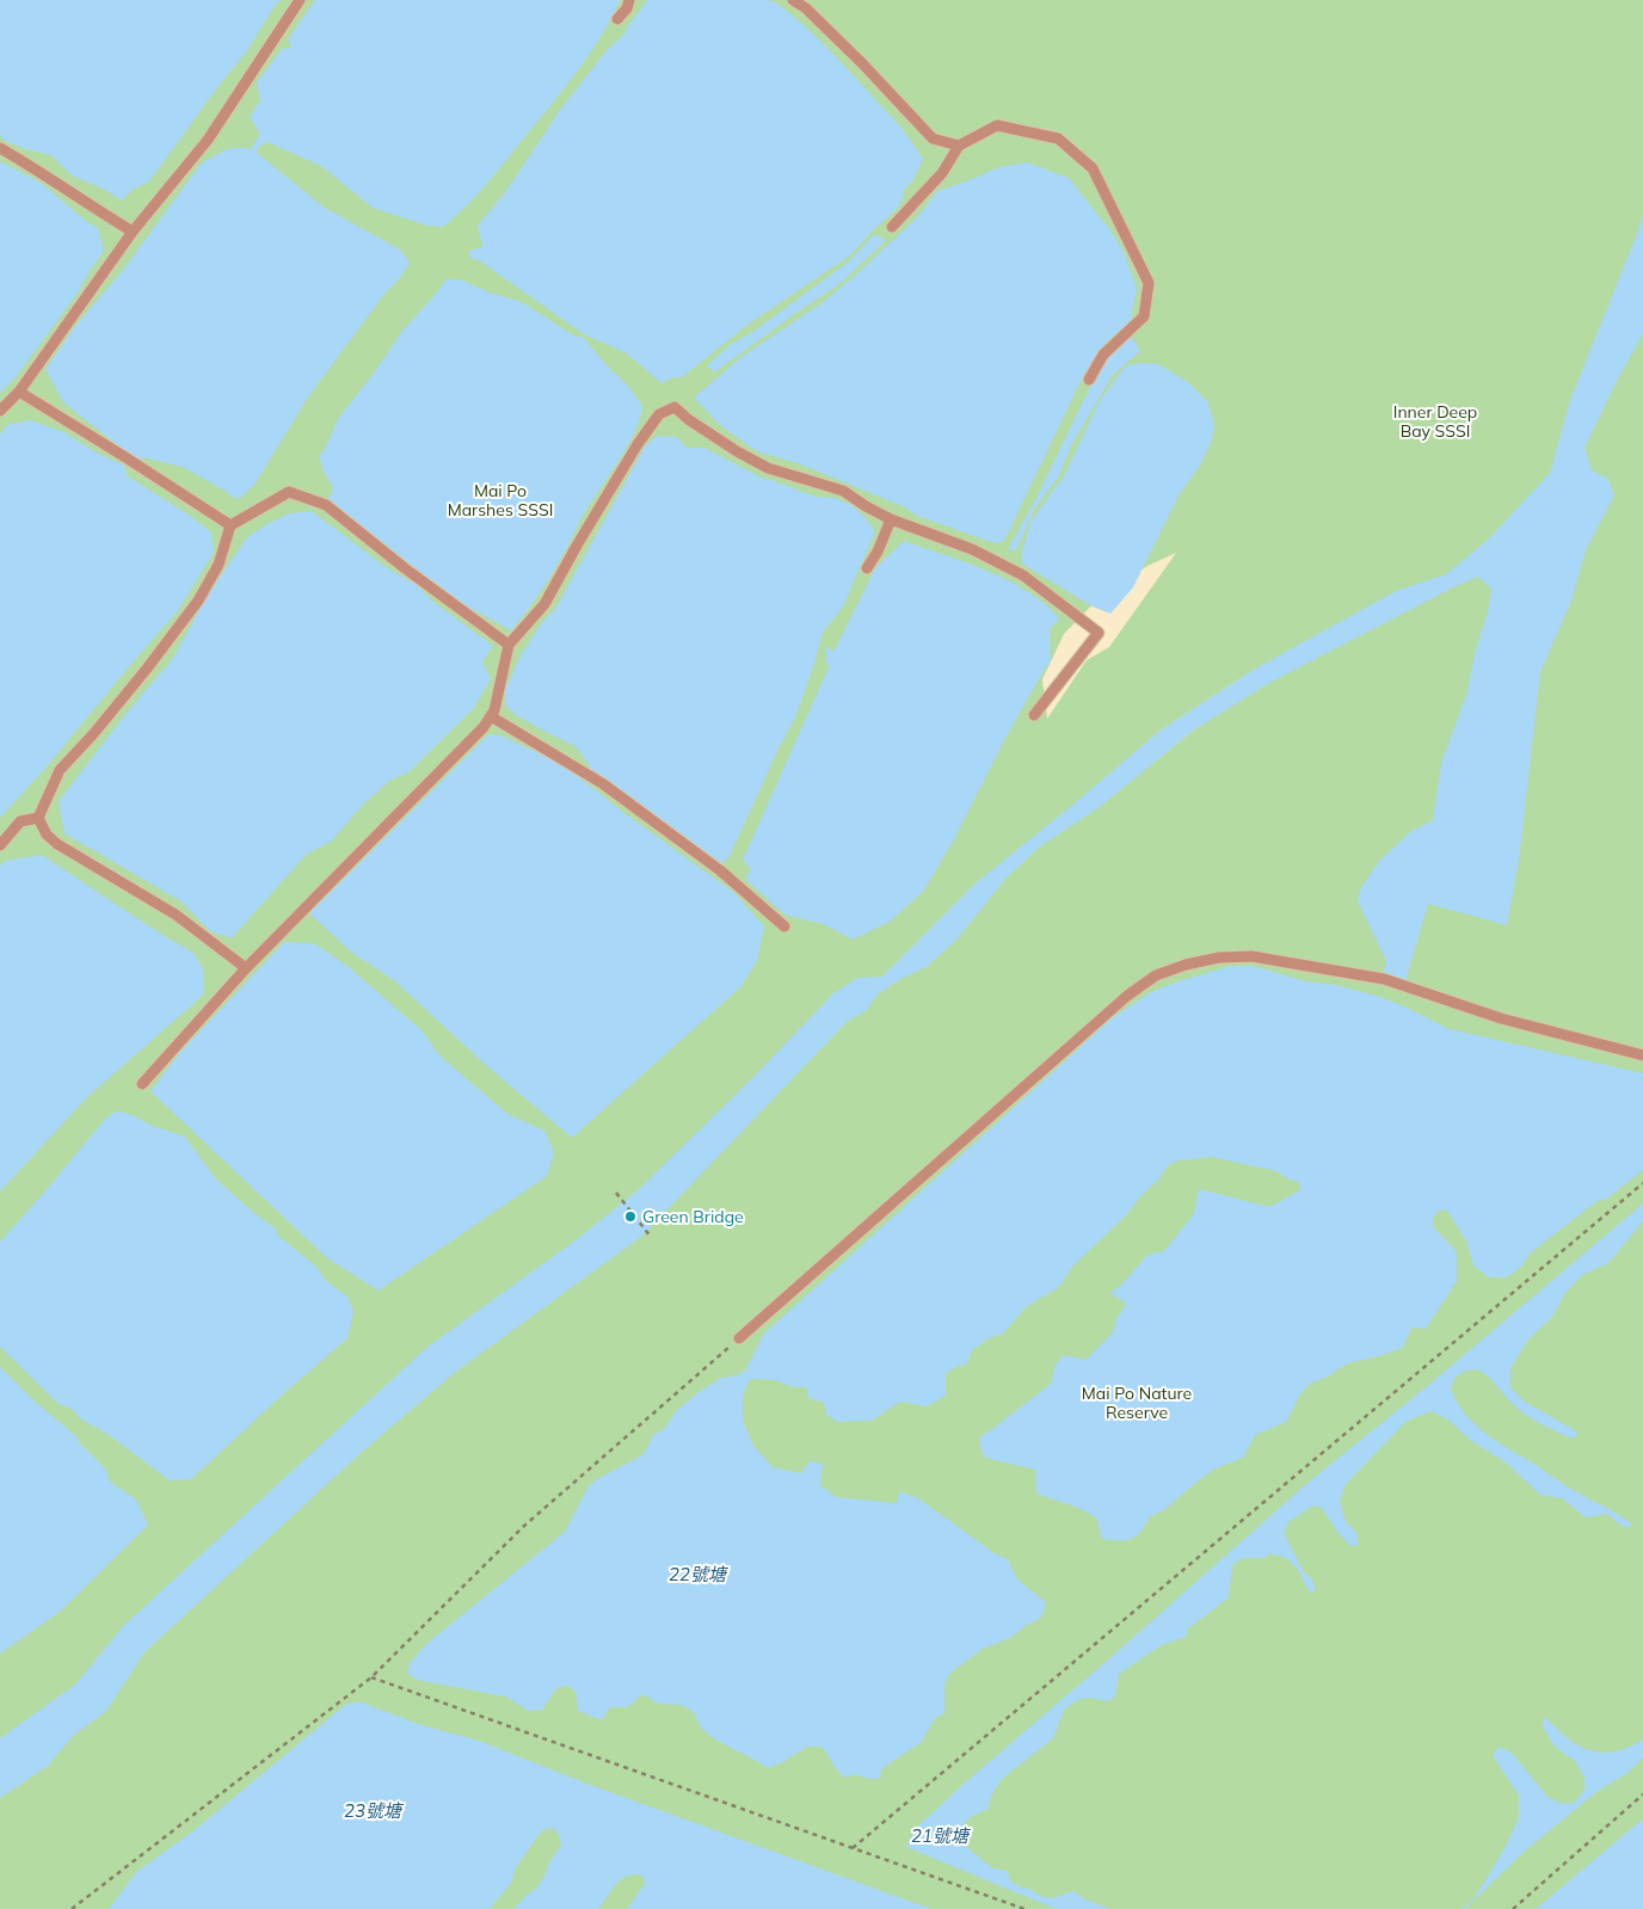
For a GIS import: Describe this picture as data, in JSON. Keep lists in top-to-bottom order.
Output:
{
  "water": ["22號塘", "23號塘", "21號塘"],
  "parks": ["Inner Deep Bay SSSI", "Mai Po Marshes SSSI", "Mai Po Nature Reserve"],
  "places": ["Green Bridge"]
}
